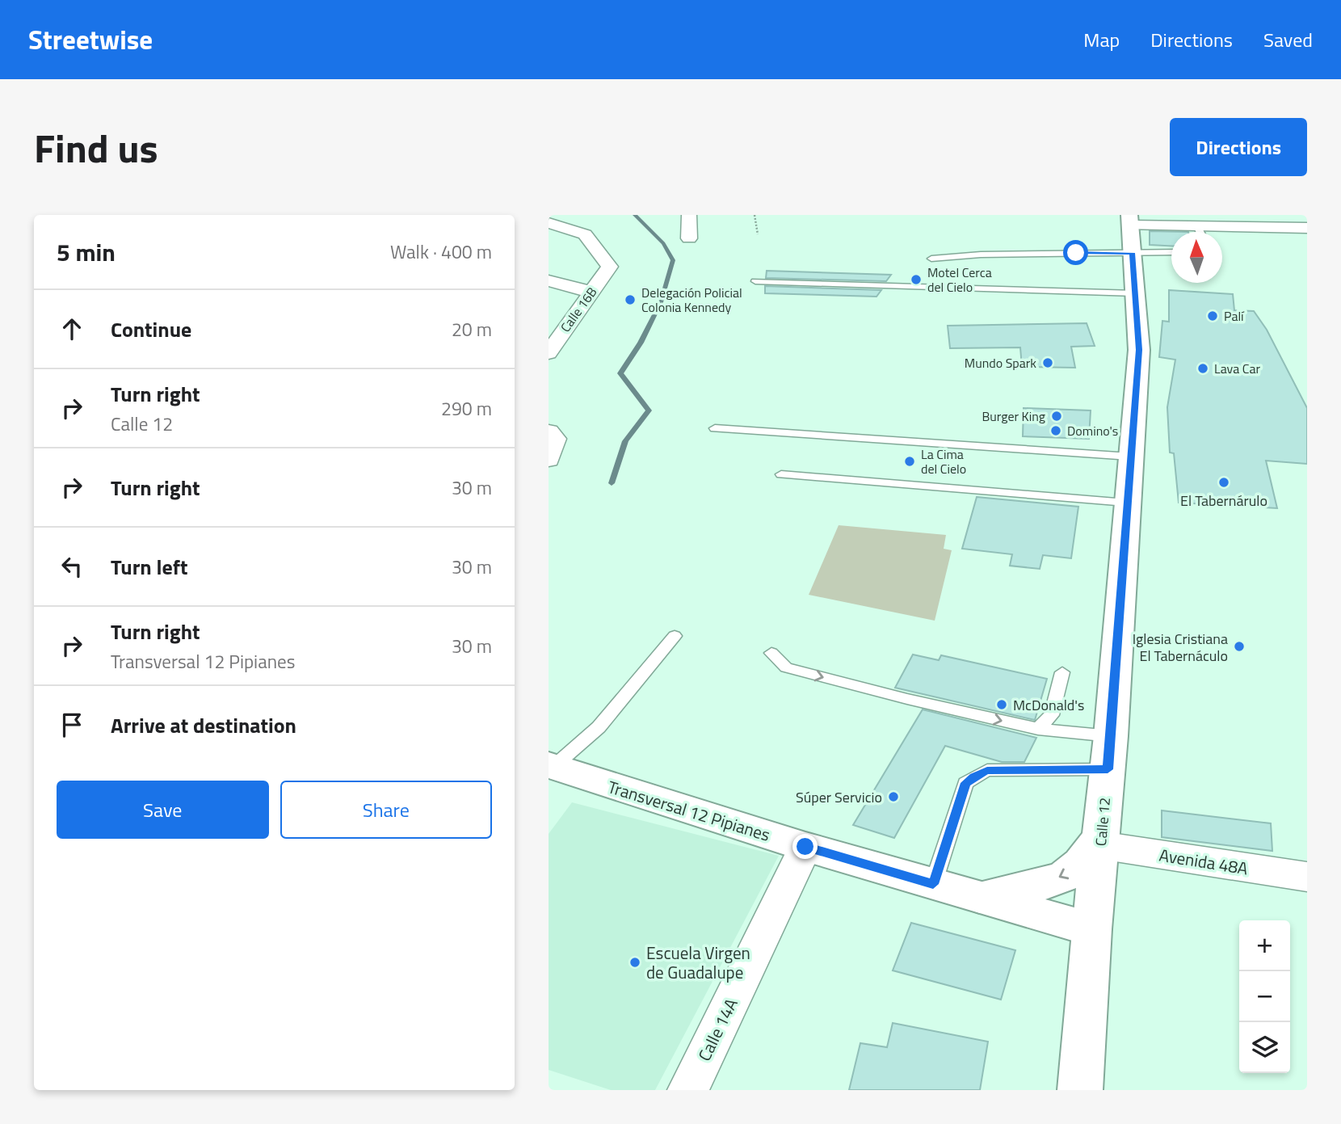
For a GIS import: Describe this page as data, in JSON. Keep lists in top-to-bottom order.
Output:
{
  "streets": {
    "main road": ["Transversal 12 Pipianes", "Calle 12"],
    "street": ["Calle 16B", "Avenida 48A", "Calle 14A"]
  },
  "crossings": [
    ["Transversal 12 Pipianes", "Calle 12"],
    ["Transversal 12 Pipianes", "Calle 14A"],
    ["Calle 12", "Avenida 48A"]
  ],
  "places": [
    "Motel Cerca del Cielo",
    "Delegación Policial Colonia Kennedy",
    "Palí",
    "Mundo Spark",
    "Lava Car",
    "Burger King",
    "Domino's",
    "La Cima del Cielo",
    "El Tabernárulo",
    "Iglesia Cristiana El Tabernáculo",
    "McDonald's",
    "Súper Servicio",
    "Escuela Virgen de Guadalupe"
  ],
  "north": "top",
  "page": {
    "header": "Streetwise",
    "nav": ["Map", "Directions", "Saved"],
    "title": "Find us",
    "buttons": [
      "Directions",
      ["Save", "Share"]
    ],
    "heading": ["5 min", "Walk · 400 m"],
    "list": [
      ["Continue", "20 m"],
      ["Turn right", "Calle 12", "290 m"],
      ["Turn right", "30 m"],
      ["Turn left", "30 m"],
      ["Turn right", "Transversal 12 Pipianes", "30 m"],
      "Arrive at destination"
    ],
    "map_buttons": ["+", "−"]
  }
}
